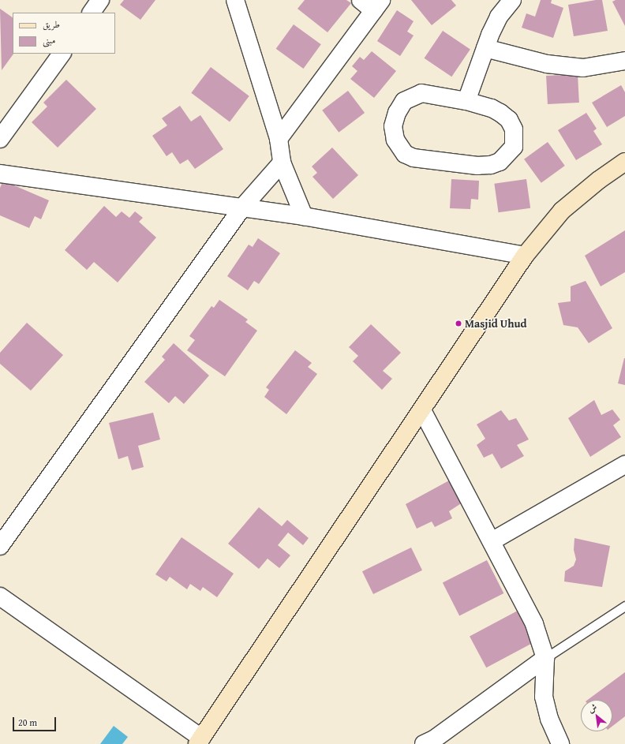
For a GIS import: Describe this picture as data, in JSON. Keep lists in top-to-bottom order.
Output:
{
  "places": ["Masjid Uhud"],
  "legend": ["طريق", "مبنى"],
  "scale_bar": "20 m",
  "north": "top left"
}
